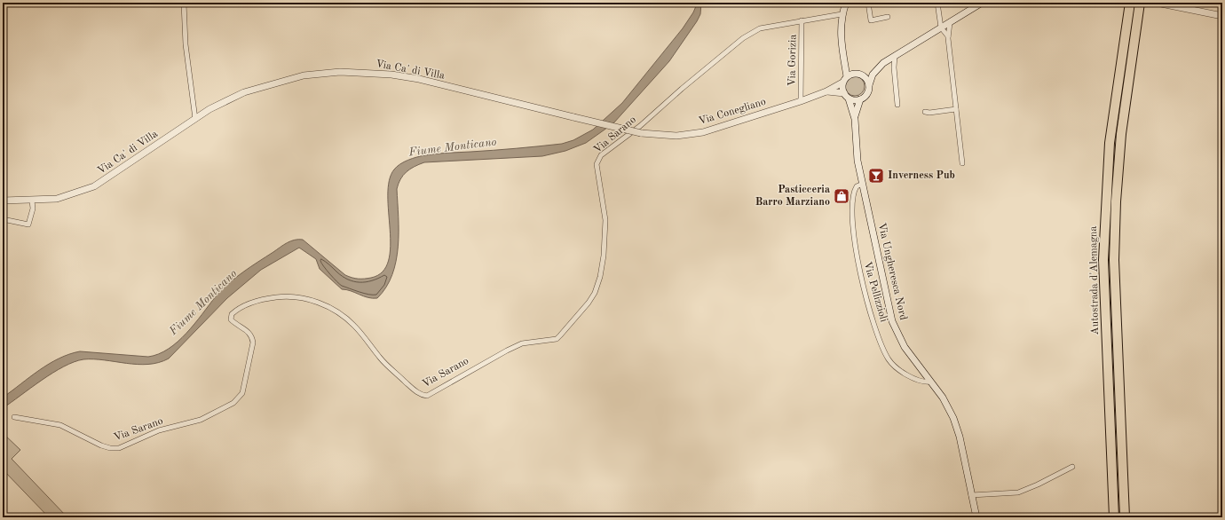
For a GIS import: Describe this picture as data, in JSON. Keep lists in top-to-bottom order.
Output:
{
  "streets": {
    "highway": ["Autostrada d'Alemagna"],
    "street": [
      "Via Gorizia",
      "Via Ca' di Villa",
      "Via Conegliano",
      "Via Sarano",
      "Via Ungheresca Nord",
      "Via Pellizzioli"
    ]
  },
  "crossings": [
    ["Via Gorizia", "Via Conegliano"],
    ["Via Gorizia", "Via Sarano"],
    ["Via Ca' di Villa", "Via Conegliano"],
    ["Via Conegliano", "Via Ungheresca Nord"],
    ["Via Ungheresca Nord", "Via Pellizzioli"]
  ],
  "water": ["Fiume Monticano"],
  "places": {
    "bar": ["Inverness Pub"],
    "shop": ["Pasticceria Barro Marziano"]
  }
}
